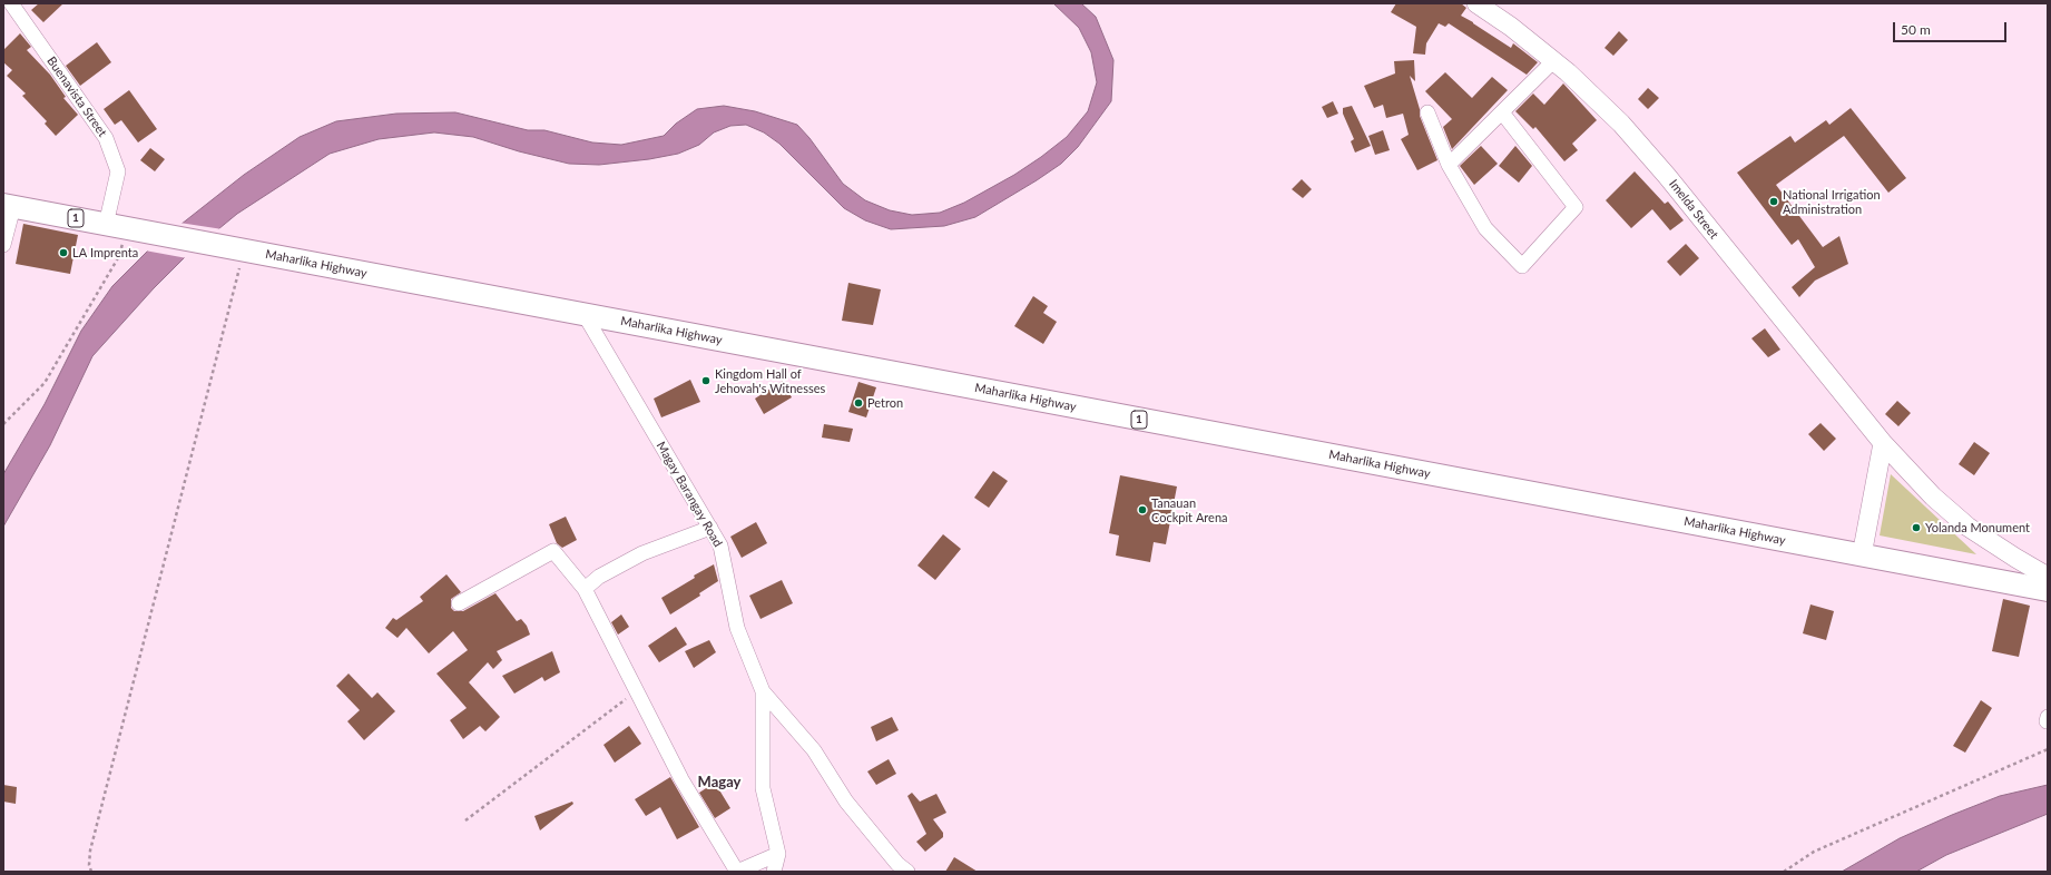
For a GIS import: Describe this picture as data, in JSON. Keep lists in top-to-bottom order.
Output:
{
  "streets": {
    "highway": ["1", "Maharlika Highway"],
    "main road": ["Imelda Street"],
    "street": ["Buenavista Street", "Magay Barangay Road"]
  },
  "crossings": [
    ["Buenavista Street", "Maharlika Highway"],
    ["Maharlika Highway", "Magay Barangay Road"]
  ],
  "districts": ["Magay"],
  "places": [
    "National Irrigation Administration",
    "LA Imprenta",
    "Kingdom Hall of Jehovah's Witnesses",
    "Petron",
    "Tanauan Cockpit Arena",
    "Yolanda Monument"
  ],
  "scale_bar": "50 m"
}
